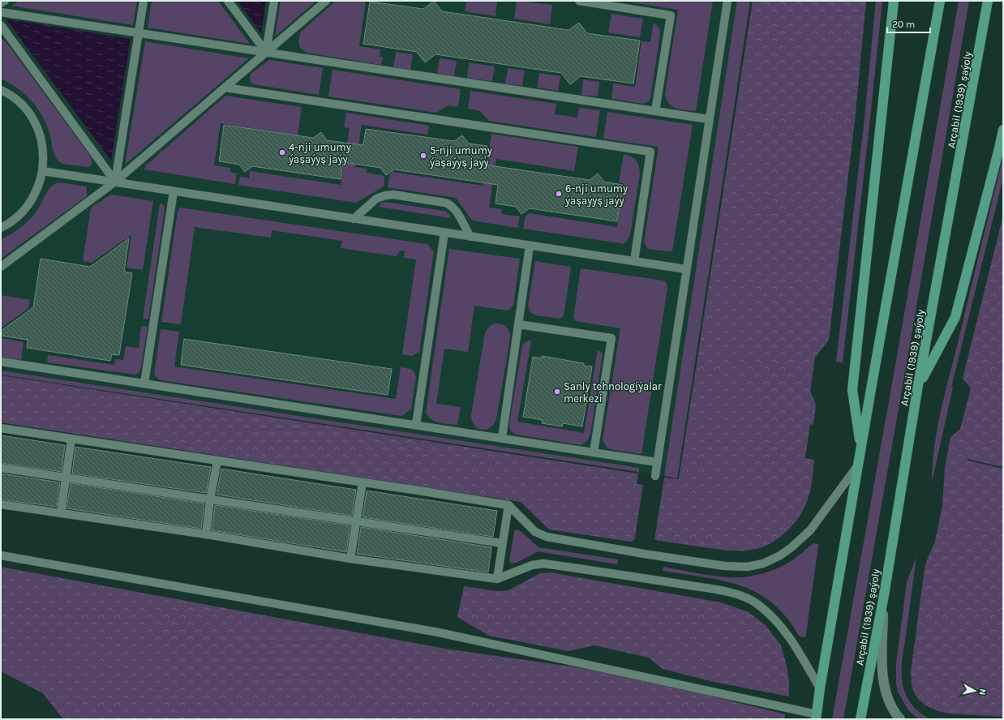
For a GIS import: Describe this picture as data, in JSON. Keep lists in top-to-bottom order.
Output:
{
  "streets": {
    "main road": ["Arçabil (1939) şaýoly"]
  },
  "places": [
    "4-nji umumy ýaşaýyş jaýy",
    "5-nji umumy ýaşaýyş jaýy",
    "6-nji umumy ýaşaýyş jaýy",
    "Sanly tehnologiýalar merkezi"
  ],
  "scale_bar": "20 m",
  "north": "right"
}
